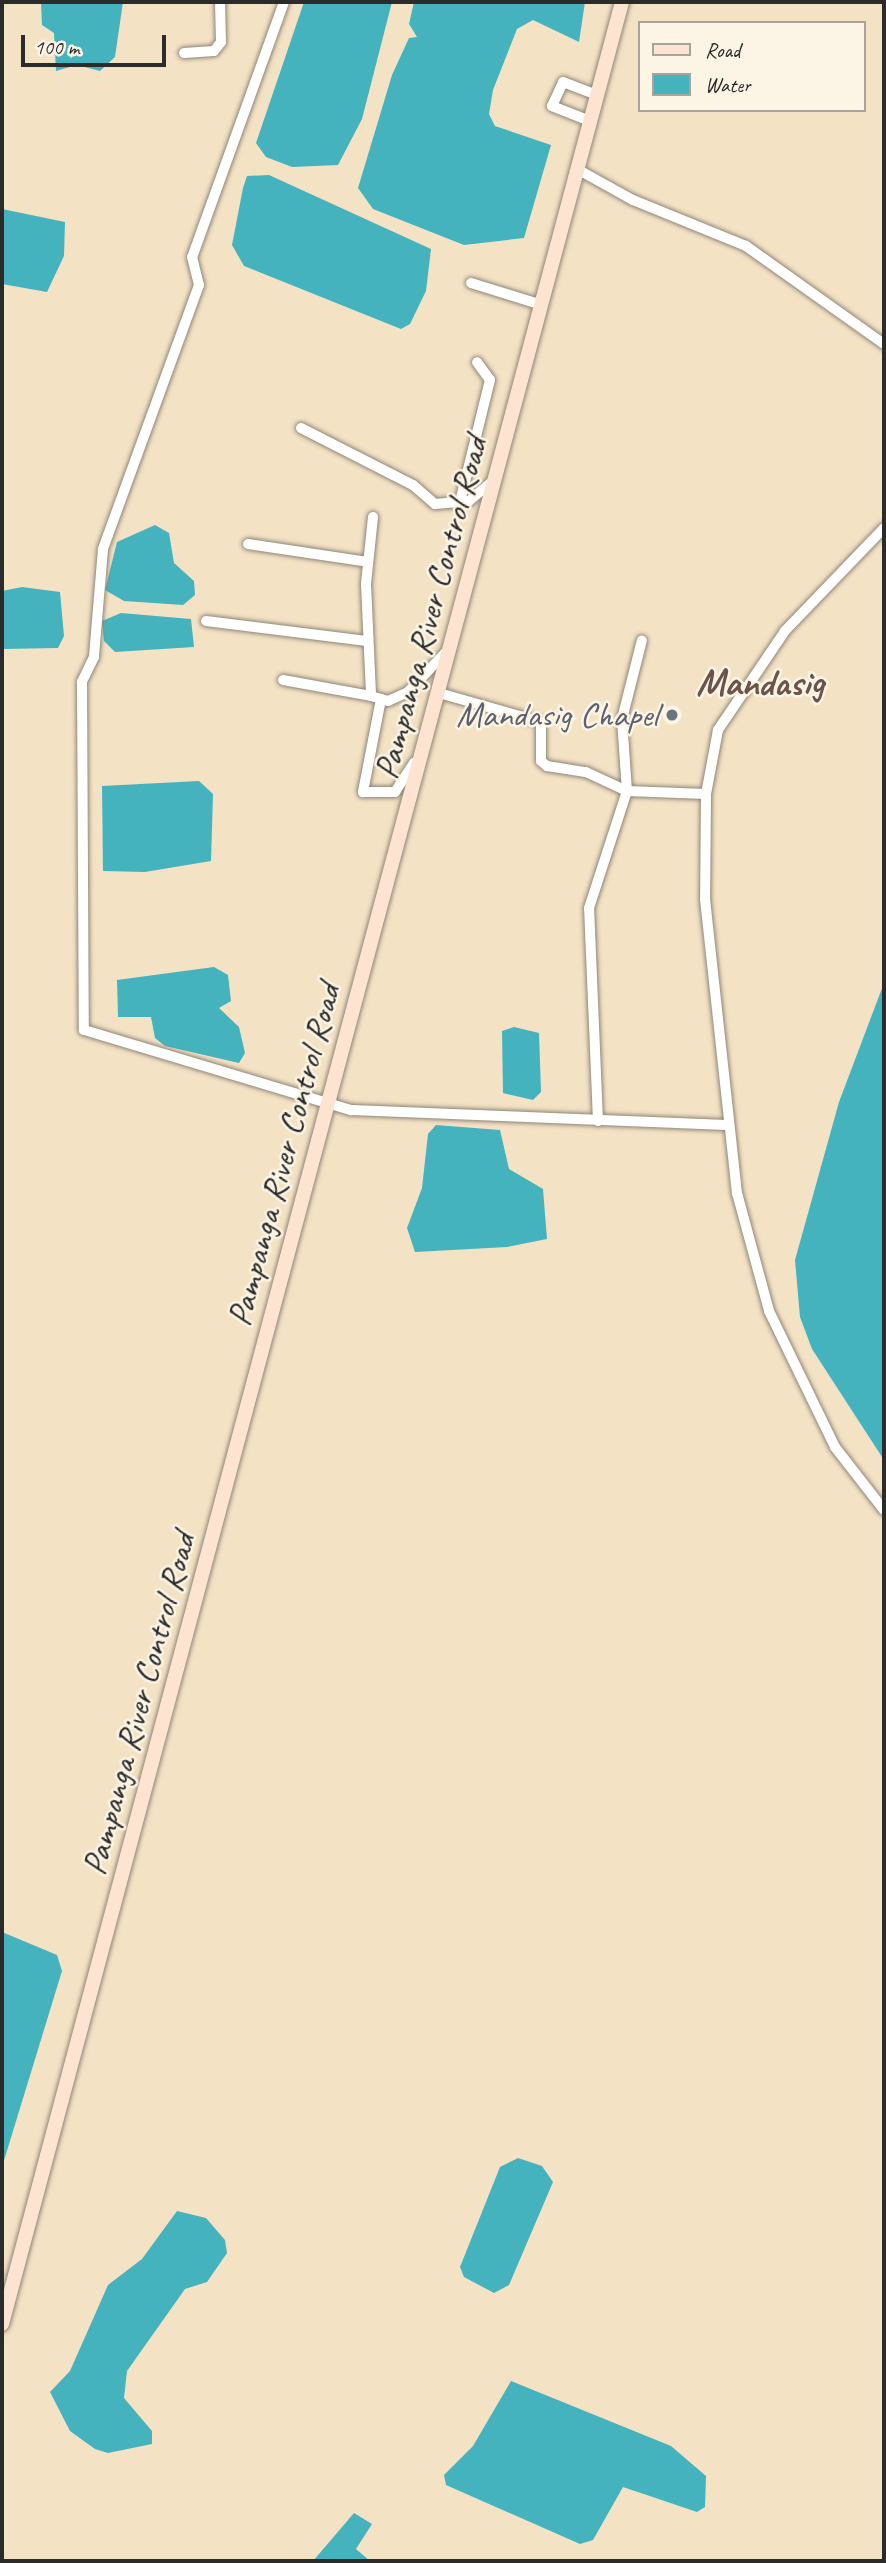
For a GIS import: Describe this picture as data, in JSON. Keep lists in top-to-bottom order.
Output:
{
  "streets": {
    "main road": ["Pampanga River Control Road"]
  },
  "districts": ["Mandasig"],
  "places": ["Mandasig Chapel"],
  "legend": ["Road", "Water"],
  "scale_bar": "100 m"
}
